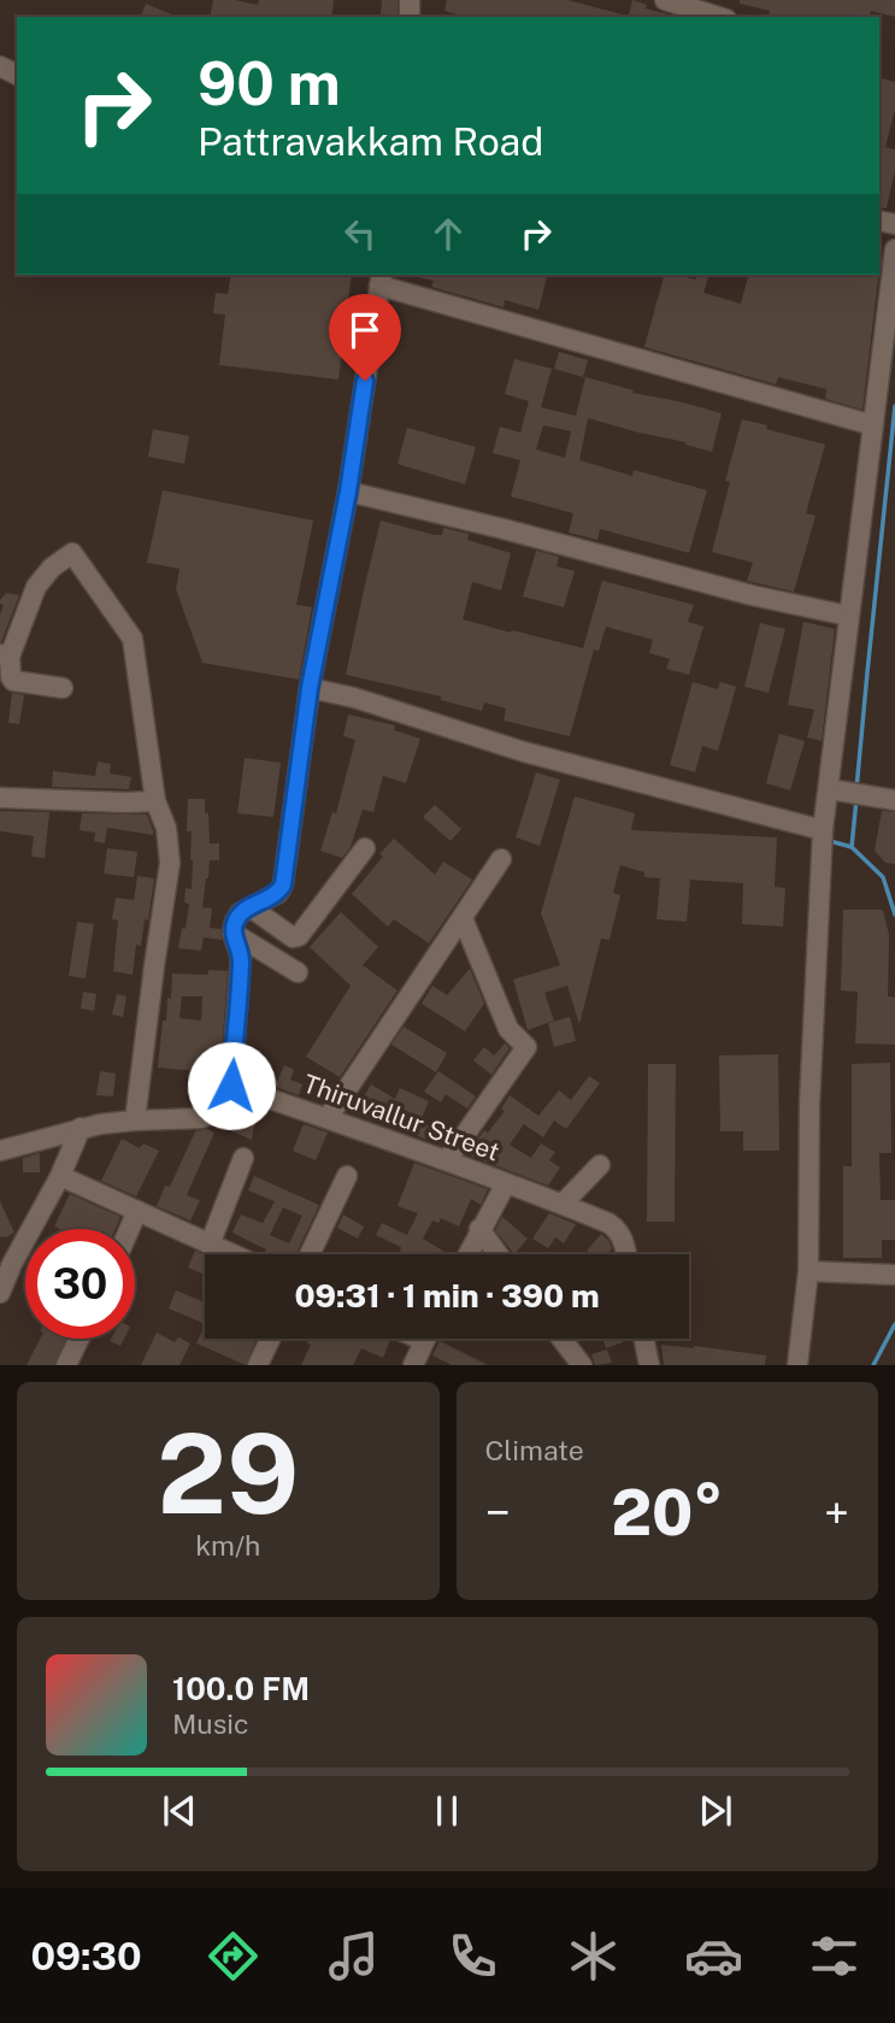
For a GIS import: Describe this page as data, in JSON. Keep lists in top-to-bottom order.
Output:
{
  "streets": {
    "street": ["Thiruvallur Street"]
  },
  "page": {
    "turn": ["90 m", "Pattravakkam Road"],
    "limit": "30",
    "trip": "09:31 · 1 min · 390 m",
    "tile": [
      ["29", "km/h"],
      "Climate"
    ],
    "heat": ["−", "20°", "+"],
    "song": ["100.0 FM", "Music"],
    "tabs": "09:30"
  }
}
